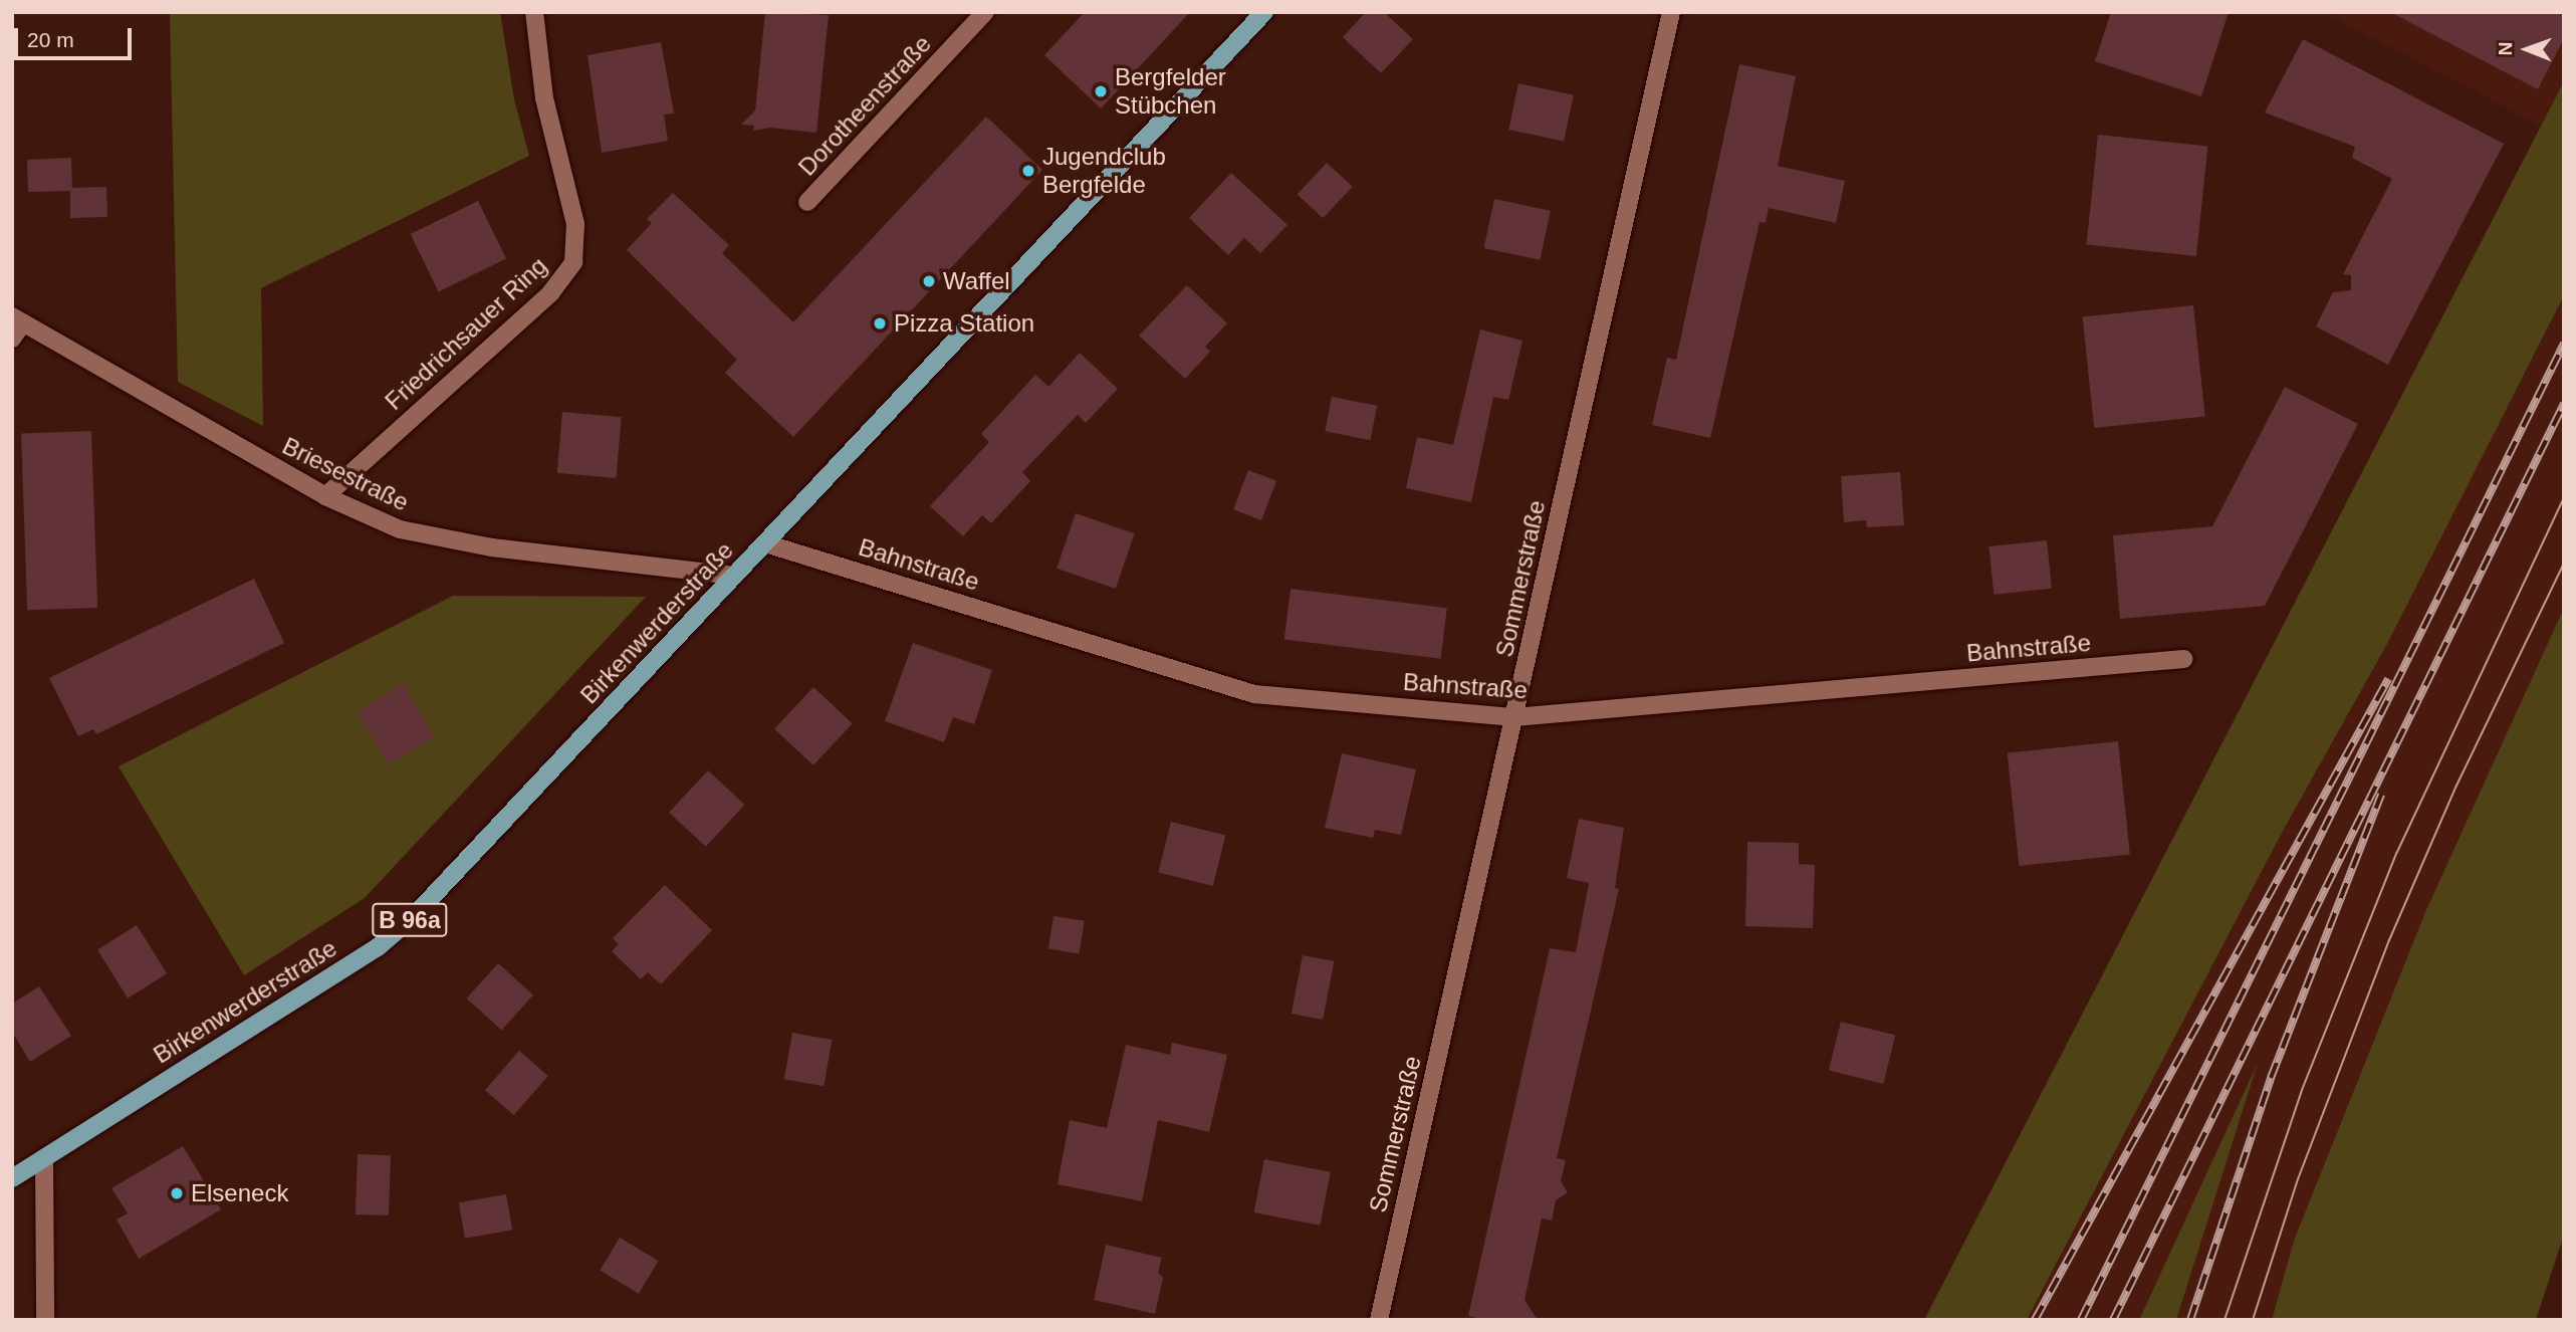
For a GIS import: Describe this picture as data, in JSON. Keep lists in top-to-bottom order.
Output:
{
  "streets": {
    "main road": ["Birkenwerderstraße", "B 96a"],
    "street": [
      "Dorotheenstraße",
      "Friedrichsauer Ring",
      "Briesestraße",
      "Bahnstraße",
      "Sommerstraße"
    ]
  },
  "crossings": [
    ["Friedrichsauer Ring", "Briesestraße"],
    ["Briesestraße", "Birkenwerderstraße"],
    ["Bahnstraße", "Sommerstraße"],
    ["Bahnstraße", "Birkenwerderstraße"]
  ],
  "places": [
    "Bergfelder Stübchen",
    "Jugendclub Bergfelde",
    "Waffel",
    "Pizza Station",
    "Elseneck"
  ],
  "scale_bar": "20 m",
  "north": "left"
}
